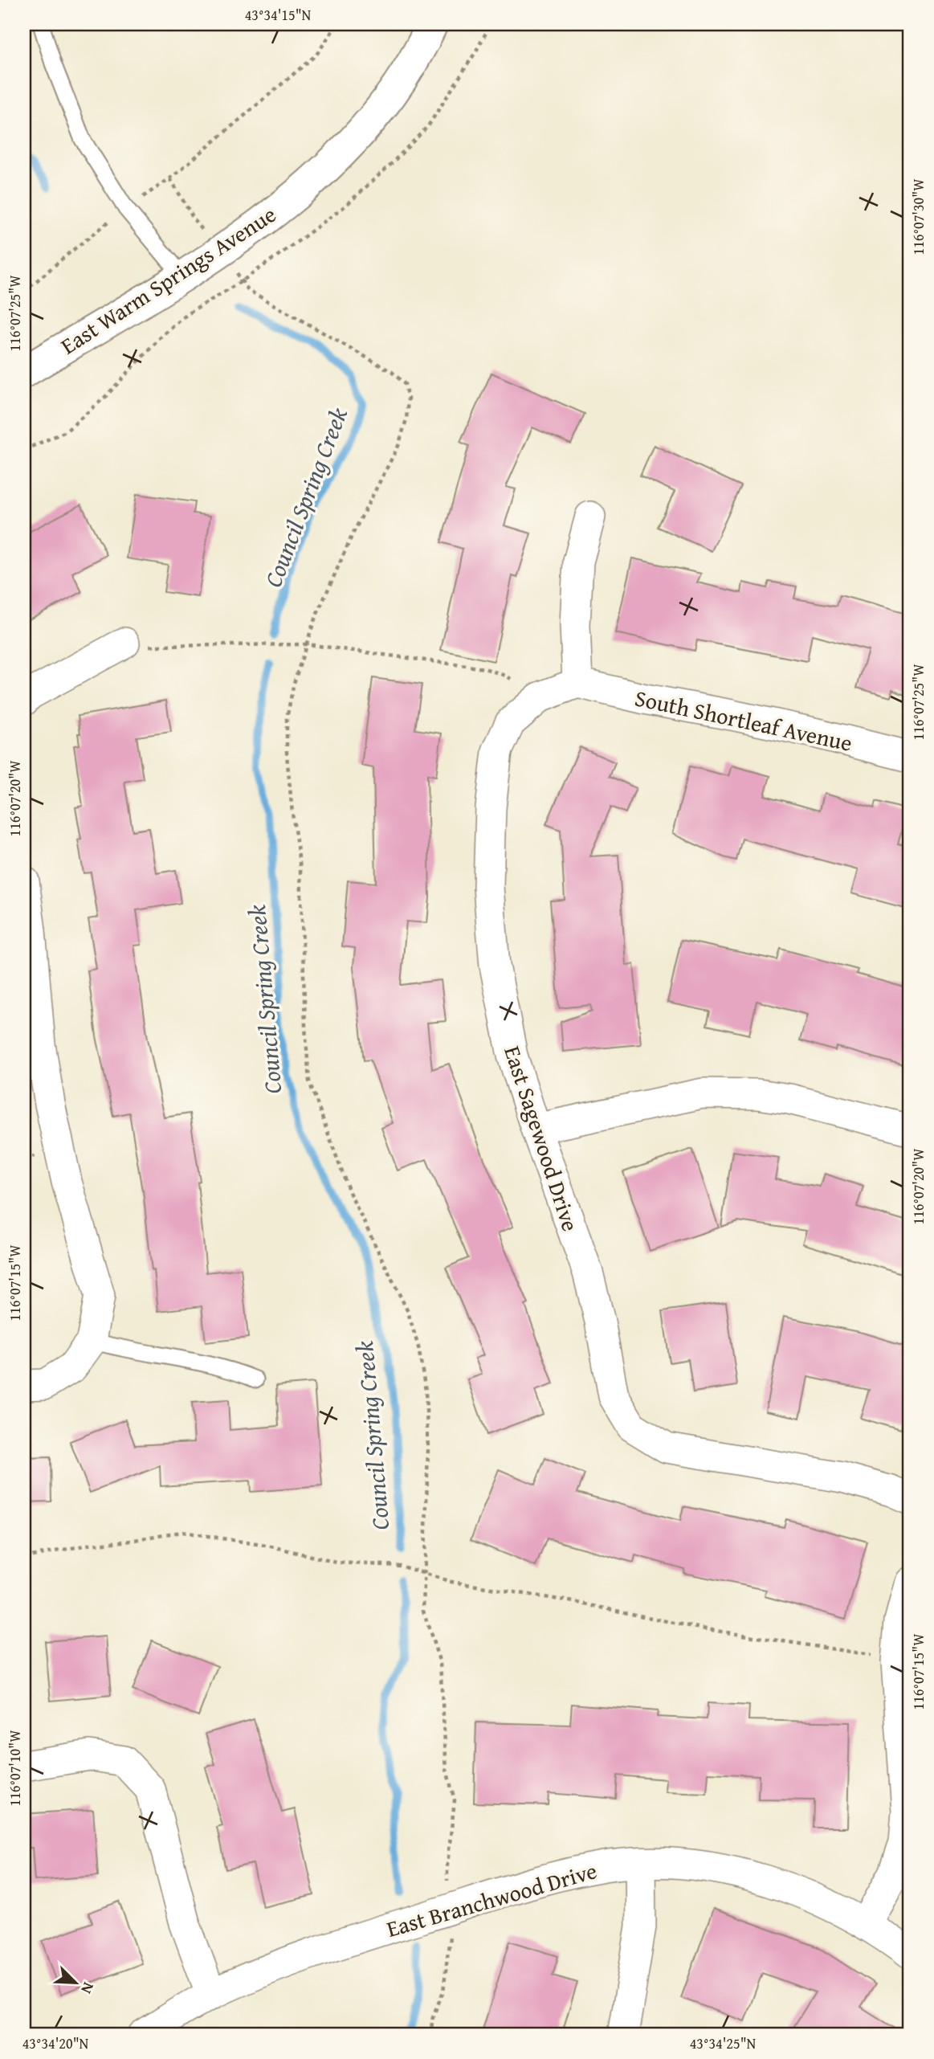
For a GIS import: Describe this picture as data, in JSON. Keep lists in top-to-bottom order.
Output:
{
  "streets": {
    "street": [
      "East Warm Springs Avenue",
      "South Shortleaf Avenue",
      "East Sagewood Drive",
      "East Branchwood Drive"
    ]
  },
  "crossings": [
    ["South Shortleaf Avenue", "East Sagewood Drive"]
  ],
  "water": ["Council Spring Creek"],
  "north": "bottom right",
  "coordinates": [
    "43°34'15\"N",
    "116°07'30\"W",
    "116°07'25\"W",
    "116°07'20\"W",
    "116°07'15\"W",
    "116°07'10\"W",
    "43°34'20\"N",
    "43°34'25\"N"
  ]
}
